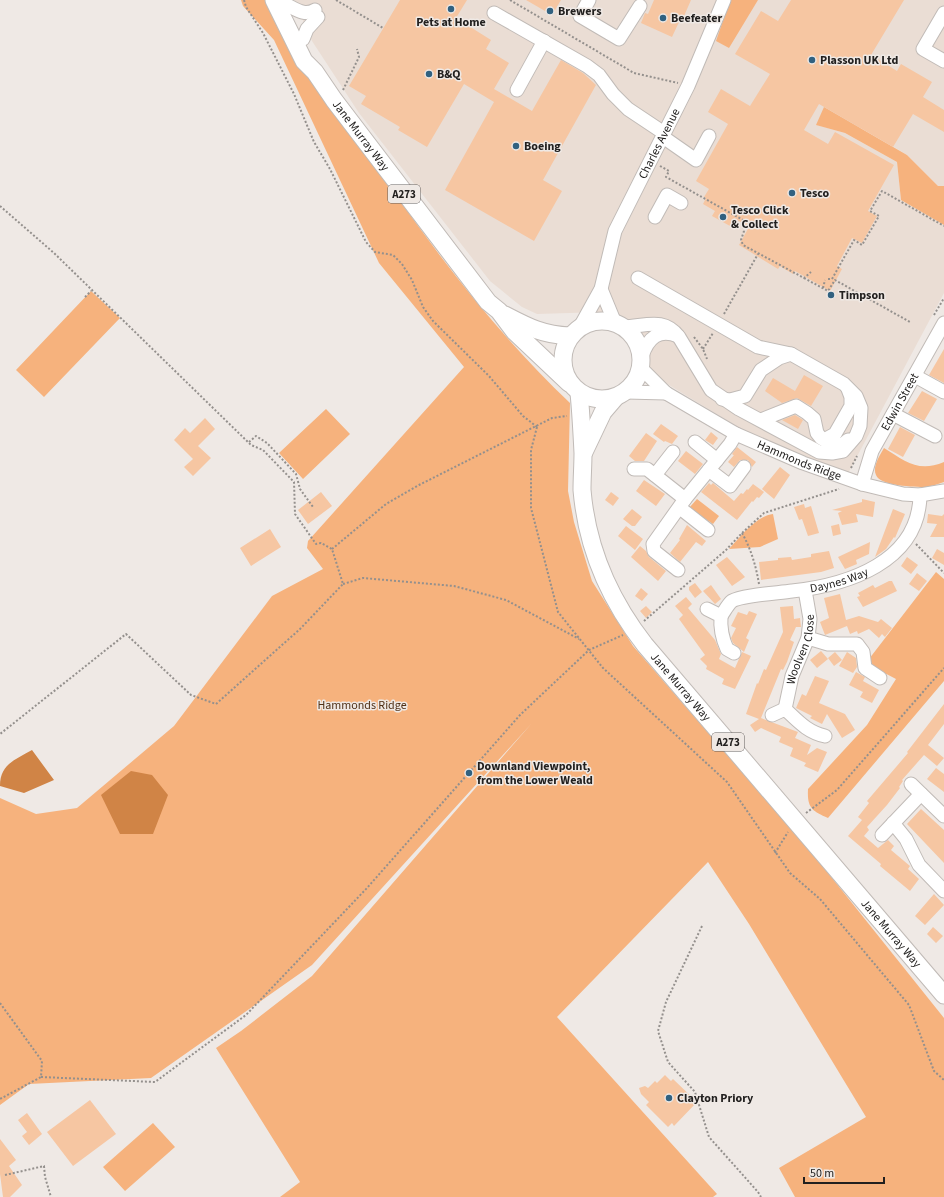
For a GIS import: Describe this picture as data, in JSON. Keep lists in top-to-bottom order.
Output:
{
  "streets": {
    "main road": ["Jane Murray Way", "A273"],
    "street": [
      "Charles Avenue",
      "Edwin Street",
      "Hammonds Ridge",
      "Daynes Way",
      "Woolven Close"
    ]
  },
  "crossings": [
    ["Jane Murray Way", "Charles Avenue"],
    ["Jane Murray Way", "Hammonds Ridge"],
    ["Charles Avenue", "Hammonds Ridge"],
    ["Edwin Street", "Hammonds Ridge"],
    ["Hammonds Ridge", "Daynes Way"],
    ["Daynes Way", "Woolven Close"]
  ],
  "parks": ["Hammonds Ridge"],
  "places": [
    "Pets at Home",
    "Brewers",
    "Beefeater",
    "Plasson UK Ltd",
    "B&Q",
    "Boeing",
    "Tesco",
    "Tesco Click & Collect",
    "Timpson",
    "Downland Viewpoint, from the Lower Weald",
    "Clayton Priory"
  ],
  "scale_bar": "50 m"
}
